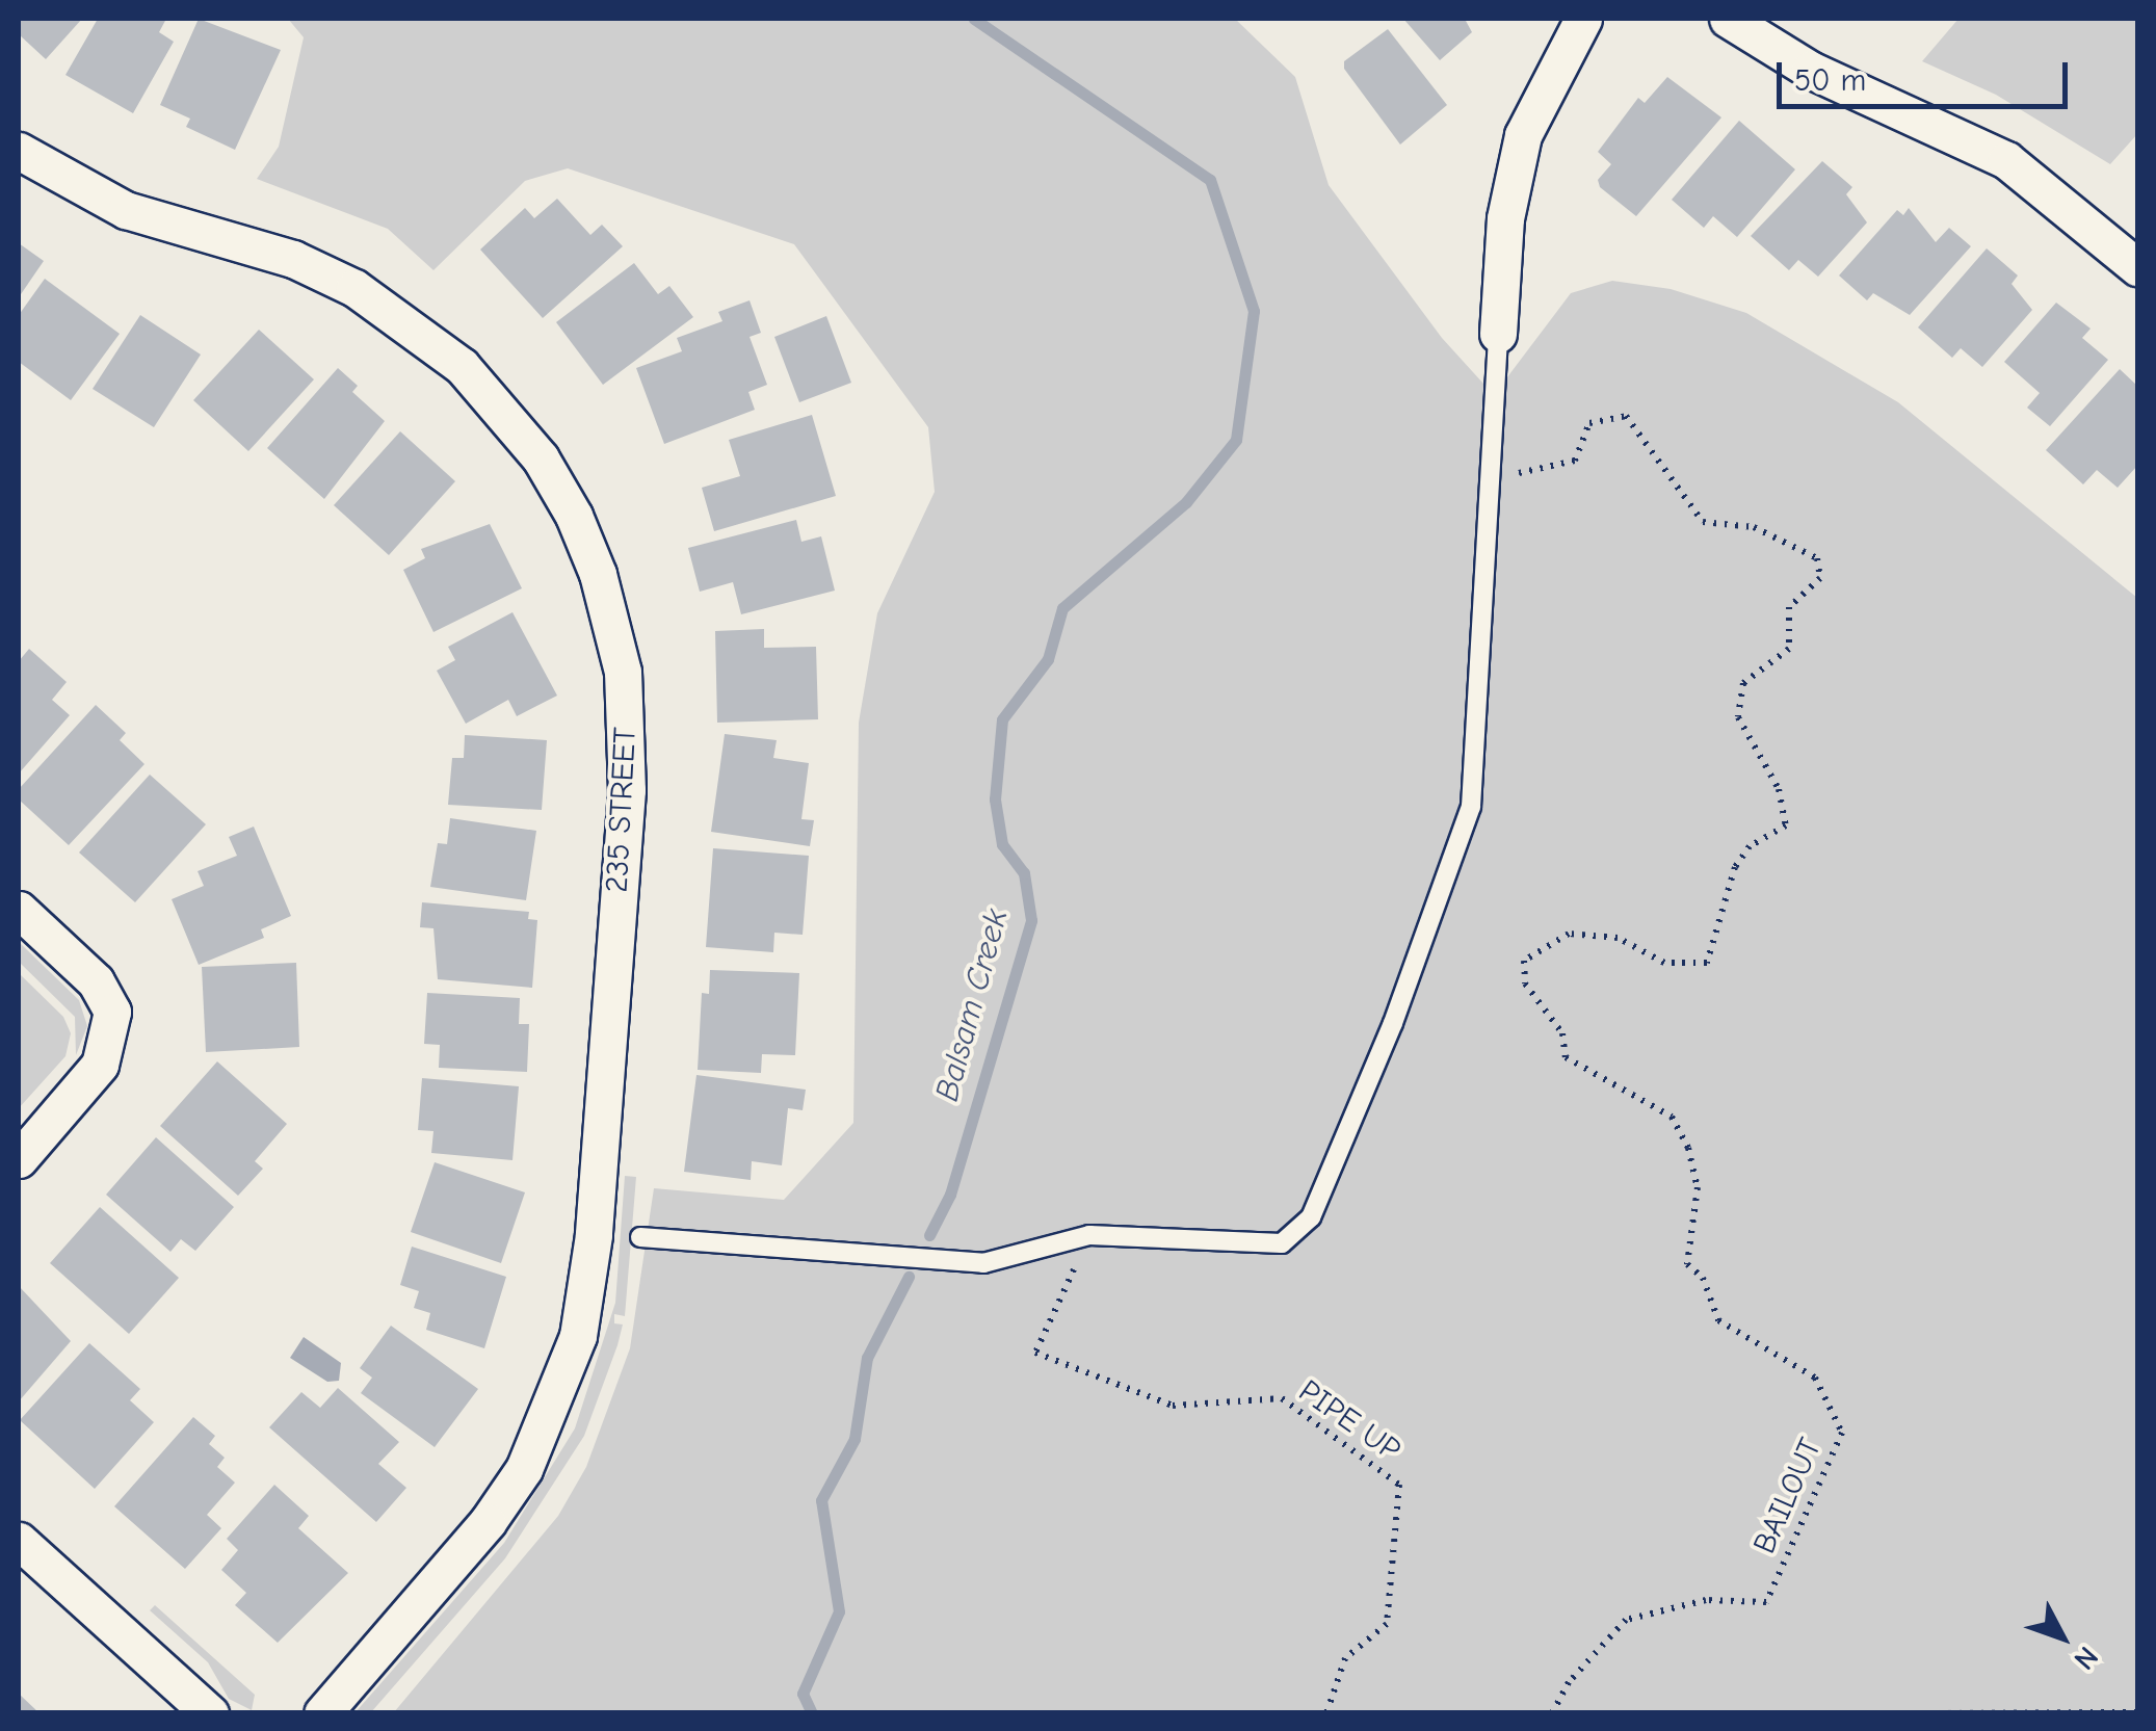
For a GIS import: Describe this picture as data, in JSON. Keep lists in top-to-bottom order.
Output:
{
  "streets": {
    "street": ["235 STREET"],
    "path": ["PIPE UP", "BAILOUT"]
  },
  "water": ["Balsam Creek"],
  "scale_bar": "50 m",
  "north": "bottom right"
}
